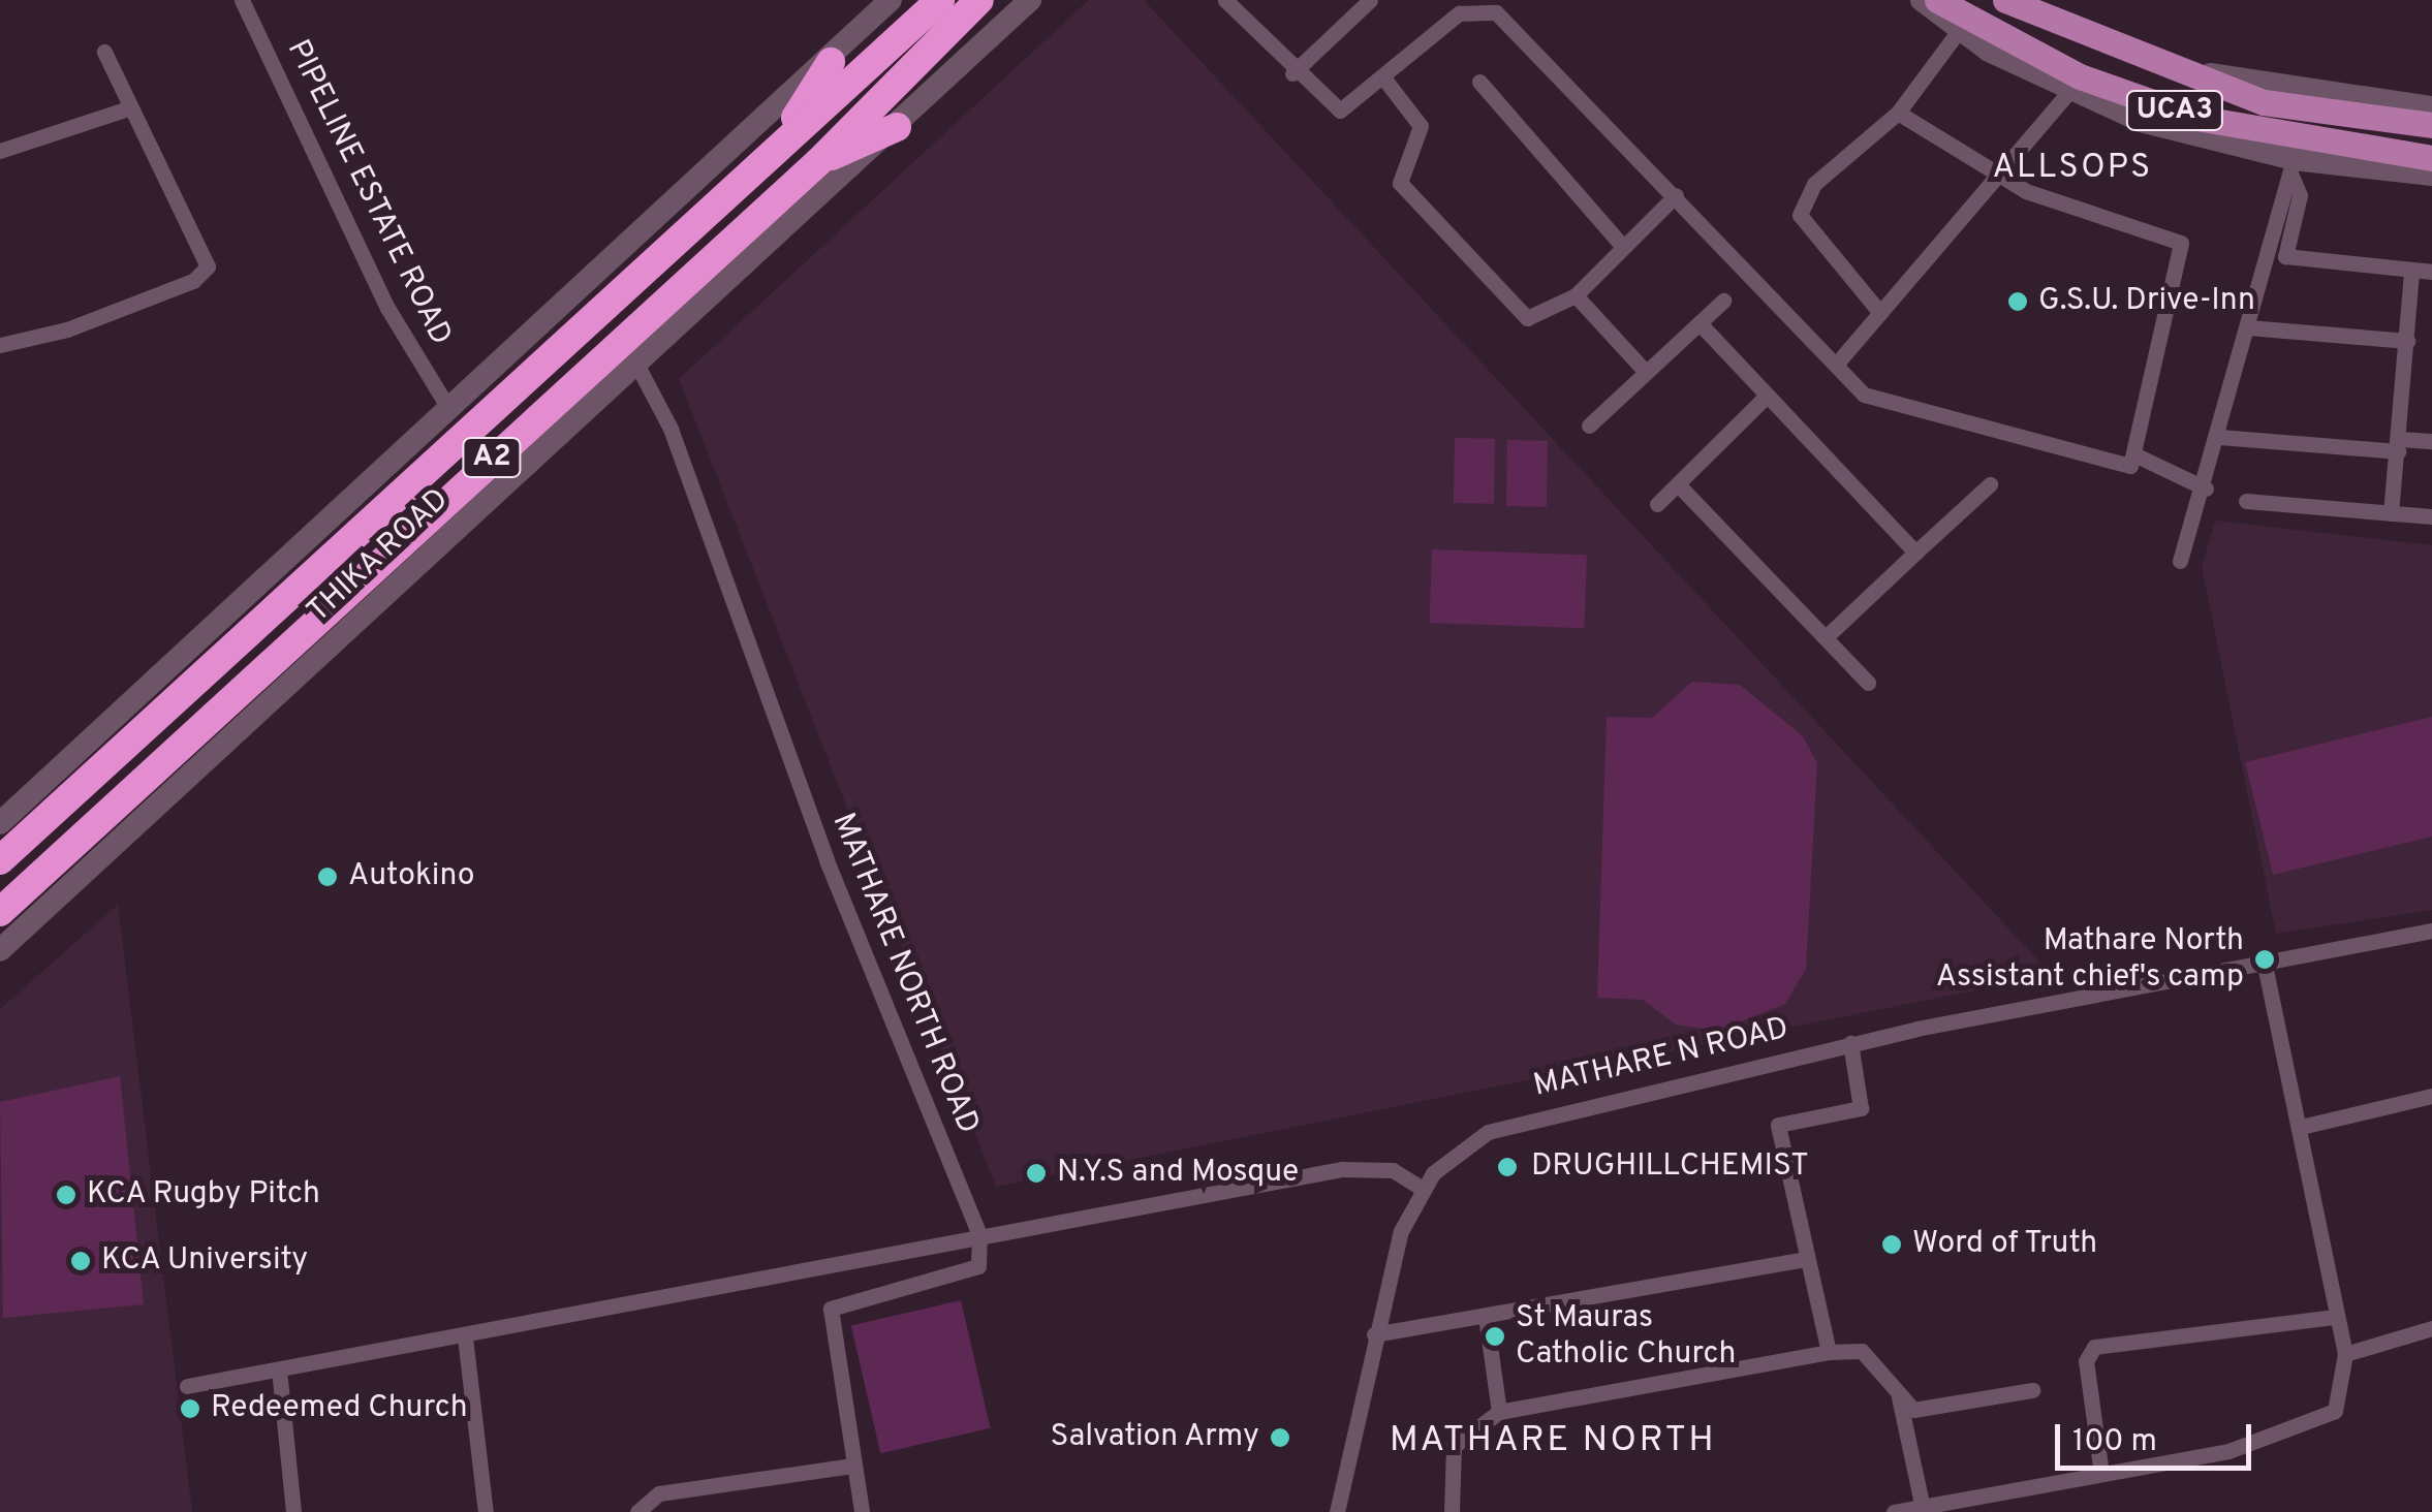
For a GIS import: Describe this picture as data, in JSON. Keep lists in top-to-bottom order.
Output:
{
  "streets": {
    "highway": ["A2", "THIKA ROAD"],
    "main road": ["UCA3"],
    "street": ["PIPELINE ESTATE ROAD", "MATHARE NORTH ROAD", "MATHARE N ROAD"]
  },
  "crossings": [
    ["PIPELINE ESTATE ROAD", "THIKA ROAD"],
    ["THIKA ROAD", "MATHARE NORTH ROAD"]
  ],
  "districts": ["ALLSOPS", "MATHARE NORTH"],
  "places": [
    "G.S.U. Drive-Inn",
    "Autokino",
    "Mathare North Assistant chief's camp",
    "DRUGHILLCHEMIST",
    "N.Y.S and Mosque",
    "KCA Rugby Pitch",
    "Word of Truth",
    "KCA University",
    "St Mauras Catholic Church",
    "Redeemed Church",
    "Salvation Army"
  ],
  "scale_bar": "100 m"
}
